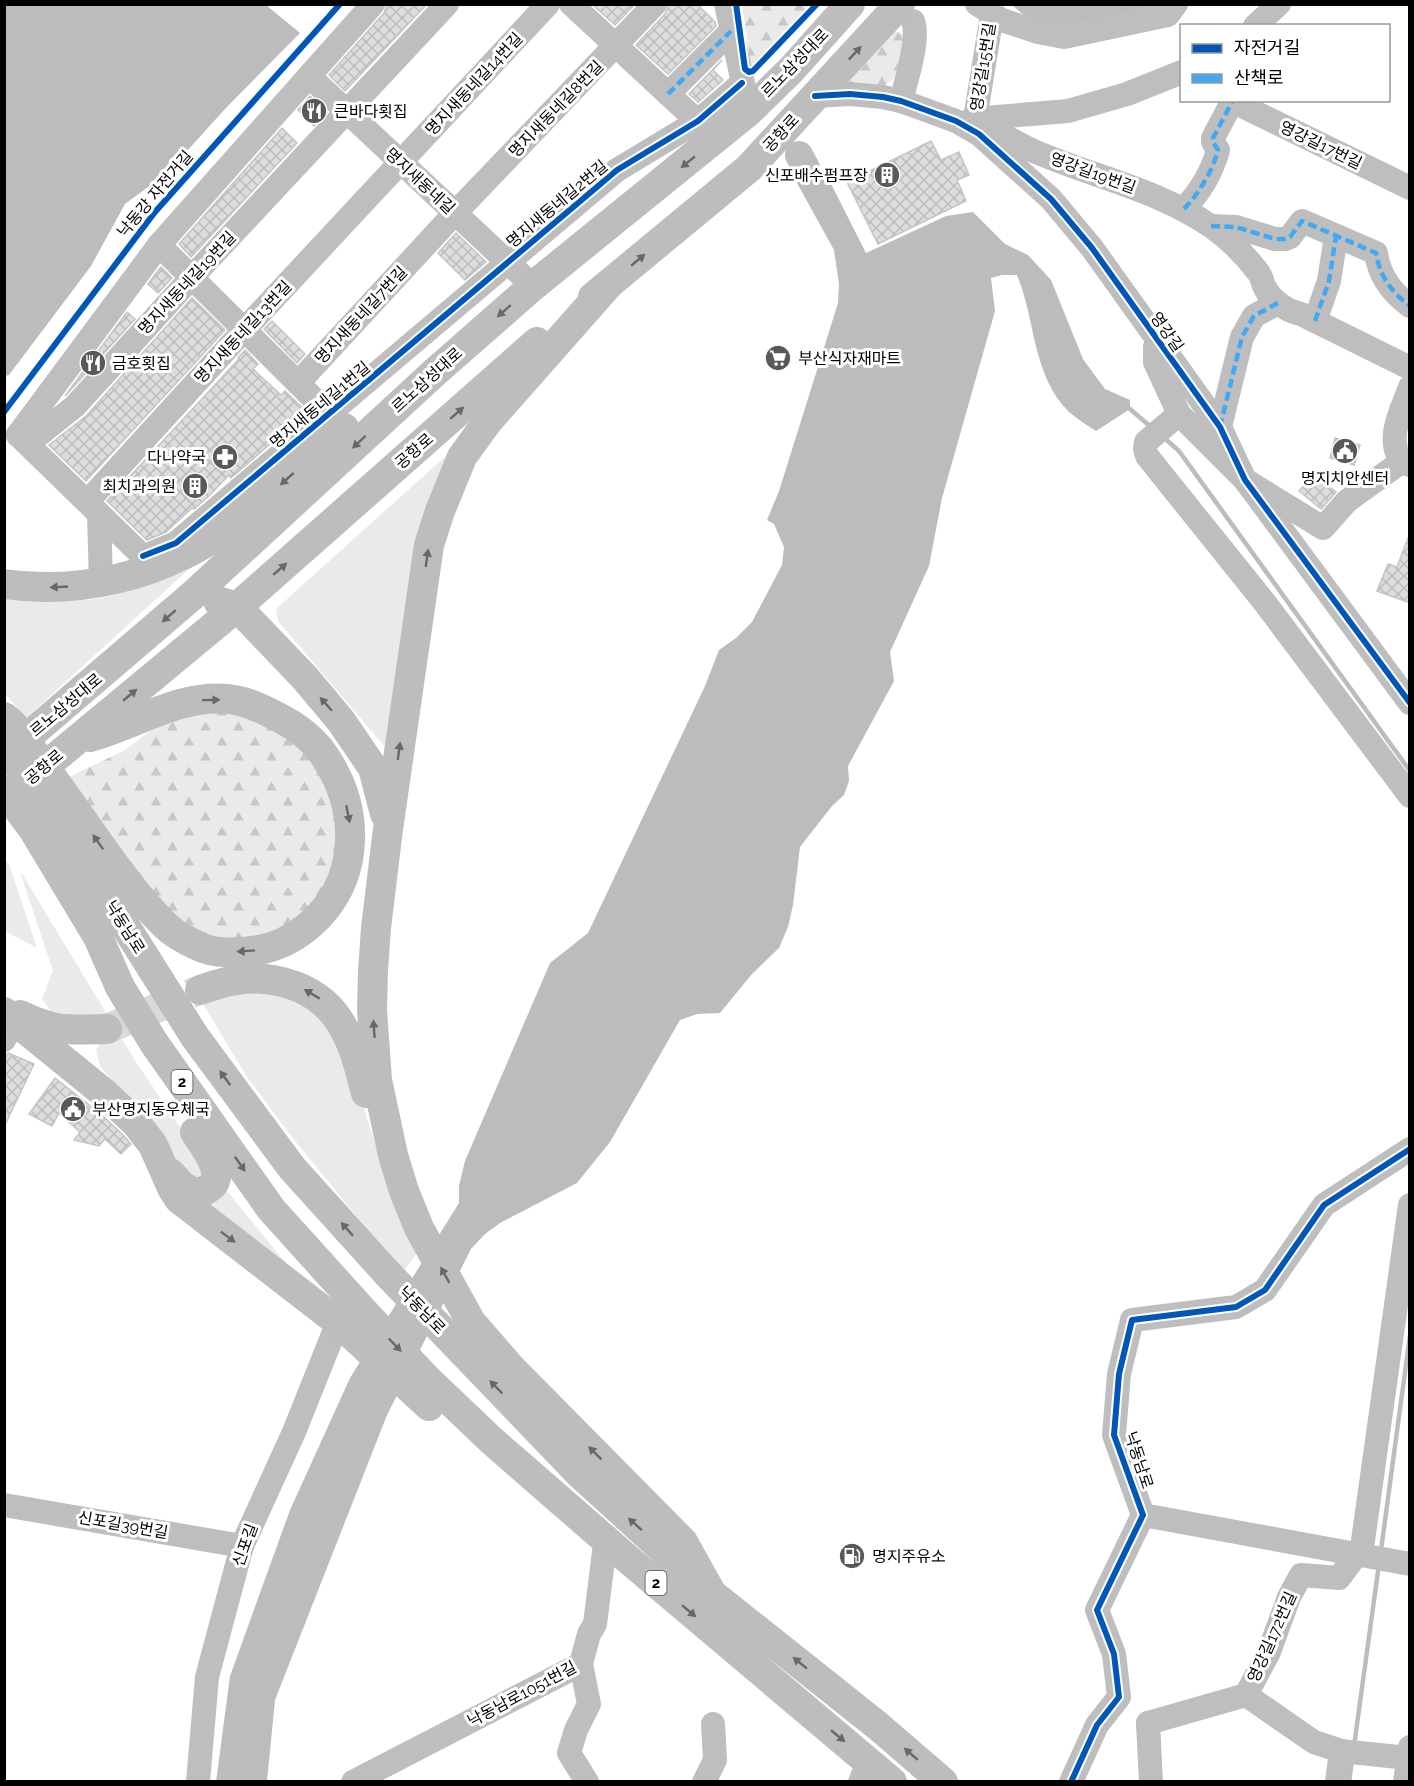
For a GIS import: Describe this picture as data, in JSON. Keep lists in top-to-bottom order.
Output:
{
  "streets": {
    "main road": [
      "르노삼성대로",
      "공항로",
      "낙동남로",
      "2"
    ],
    "street": [
      "영강길15번길",
      "명지새동네길14번길",
      "명지새동네길8번길",
      "영강길17번길",
      "영강길19번길",
      "명지새동네길",
      "명지새동네길2번길",
      "명지새동네길19번길",
      "명지새동네길7번길",
      "명지새동네길13번길",
      "영강길",
      "명지새동네길1번길",
      "신포길39번길",
      "신포길",
      "영강길172번길",
      "낙동남로1051번길"
    ],
    "cycle path": ["낙동강 자전거길"]
  },
  "crossings": [
    ["르노삼성대로", "명지새동네길"],
    ["르노삼성대로", "명지새동네길2번길"],
    ["영강길15번길", "영강길19번길"],
    ["영강길15번길", "영강길"],
    ["명지새동네길14번길", "명지새동네길"],
    ["명지새동네길14번길", "명지새동네길13번길"],
    ["명지새동네길8번길", "명지새동네길"],
    ["명지새동네길8번길", "명지새동네길7번길"],
    ["공항로", "영강길"],
    ["영강길17번길", "영강길19번길"],
    ["영강길19번길", "영강길"],
    ["명지새동네길", "명지새동네길2번길"],
    ["명지새동네길", "명지새동네길19번길"],
    ["명지새동네길", "명지새동네길7번길"],
    ["명지새동네길", "명지새동네길13번길"],
    ["명지새동네길", "명지새동네길1번길"],
    ["명지새동네길2번길", "명지새동네길1번길"],
    ["낙동남로", "신포길"],
    ["낙동남로", "낙동남로1051번길"],
    ["신포길39번길", "신포길"]
  ],
  "places": {
    "restaurant": ["큰바다횟집", "금호횟집"],
    "building": ["신포배수펌프장", "최치과의원"],
    "supermarket": ["부산식자재마트"],
    "public building": ["명지치안센터", "부산명지동우체국"],
    "pharmacy": ["다나약국"],
    "fuel station": ["명지주유소"]
  },
  "legend": ["자전거길", "산책로"]
}
